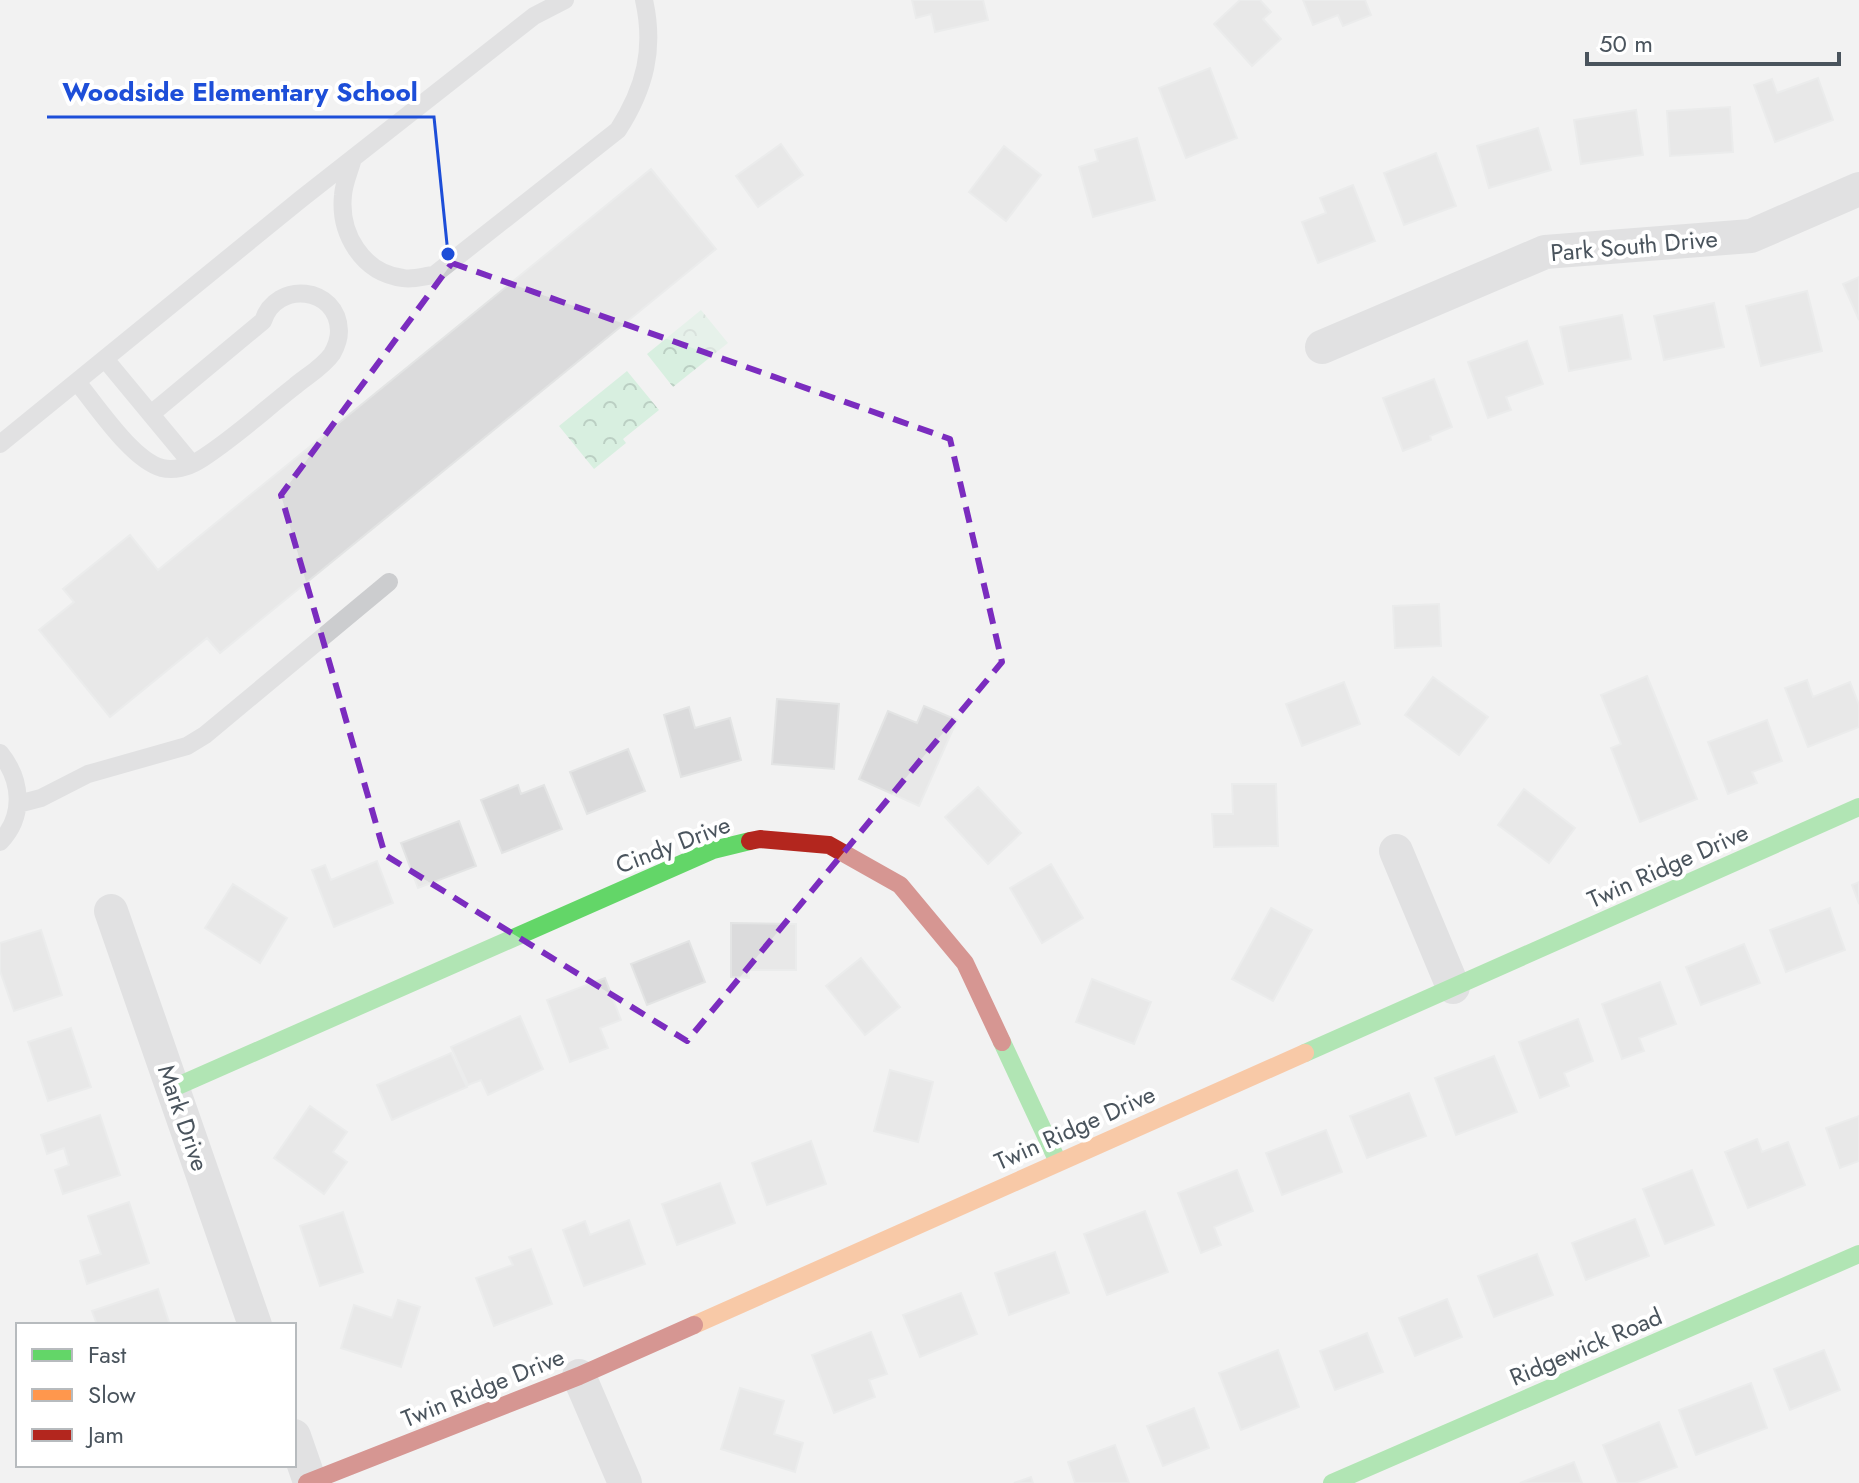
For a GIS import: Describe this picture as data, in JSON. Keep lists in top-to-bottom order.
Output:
{
  "streets": {
    "street": [
      "Park South Drive",
      "Cindy Drive",
      "Twin Ridge Drive",
      "Mark Drive",
      "Ridgewick Road"
    ]
  },
  "crossings": [
    ["Cindy Drive", "Twin Ridge Drive"],
    ["Cindy Drive", "Mark Drive"]
  ],
  "places": ["Woodside Elementary School"],
  "legend": ["Fast", "Slow", "Jam"],
  "scale_bar": "50 m"
}
